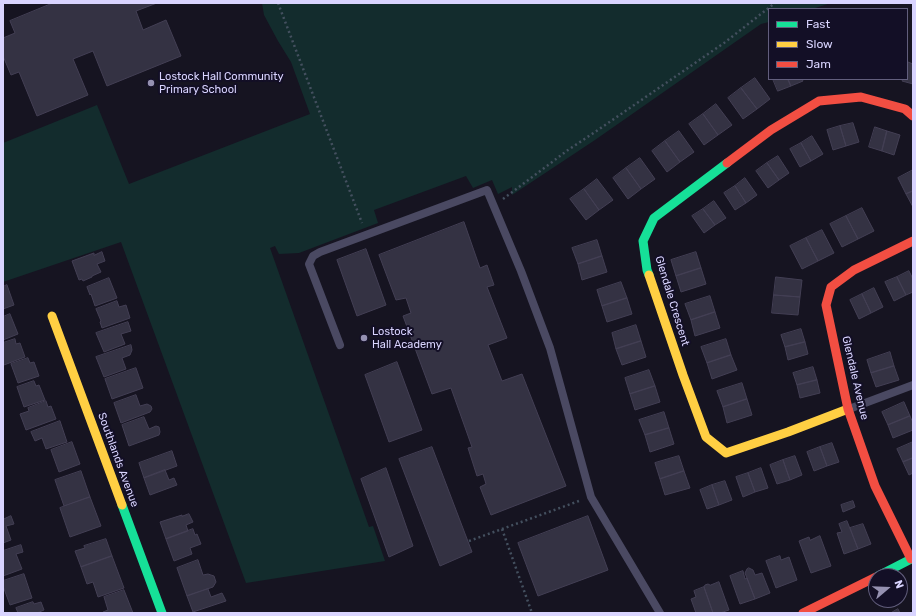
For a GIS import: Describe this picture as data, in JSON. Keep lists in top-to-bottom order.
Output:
{
  "streets": {
    "street": ["Glendale Crescent", "Glendale Avenue", "Southlands Avenue"]
  },
  "crossings": [
    ["Glendale Crescent", "Glendale Avenue"]
  ],
  "places": ["Lostock Hall Community Primary School", "Lostock Hall Academy"],
  "legend": ["Fast", "Slow", "Jam"],
  "north": "right"
}
